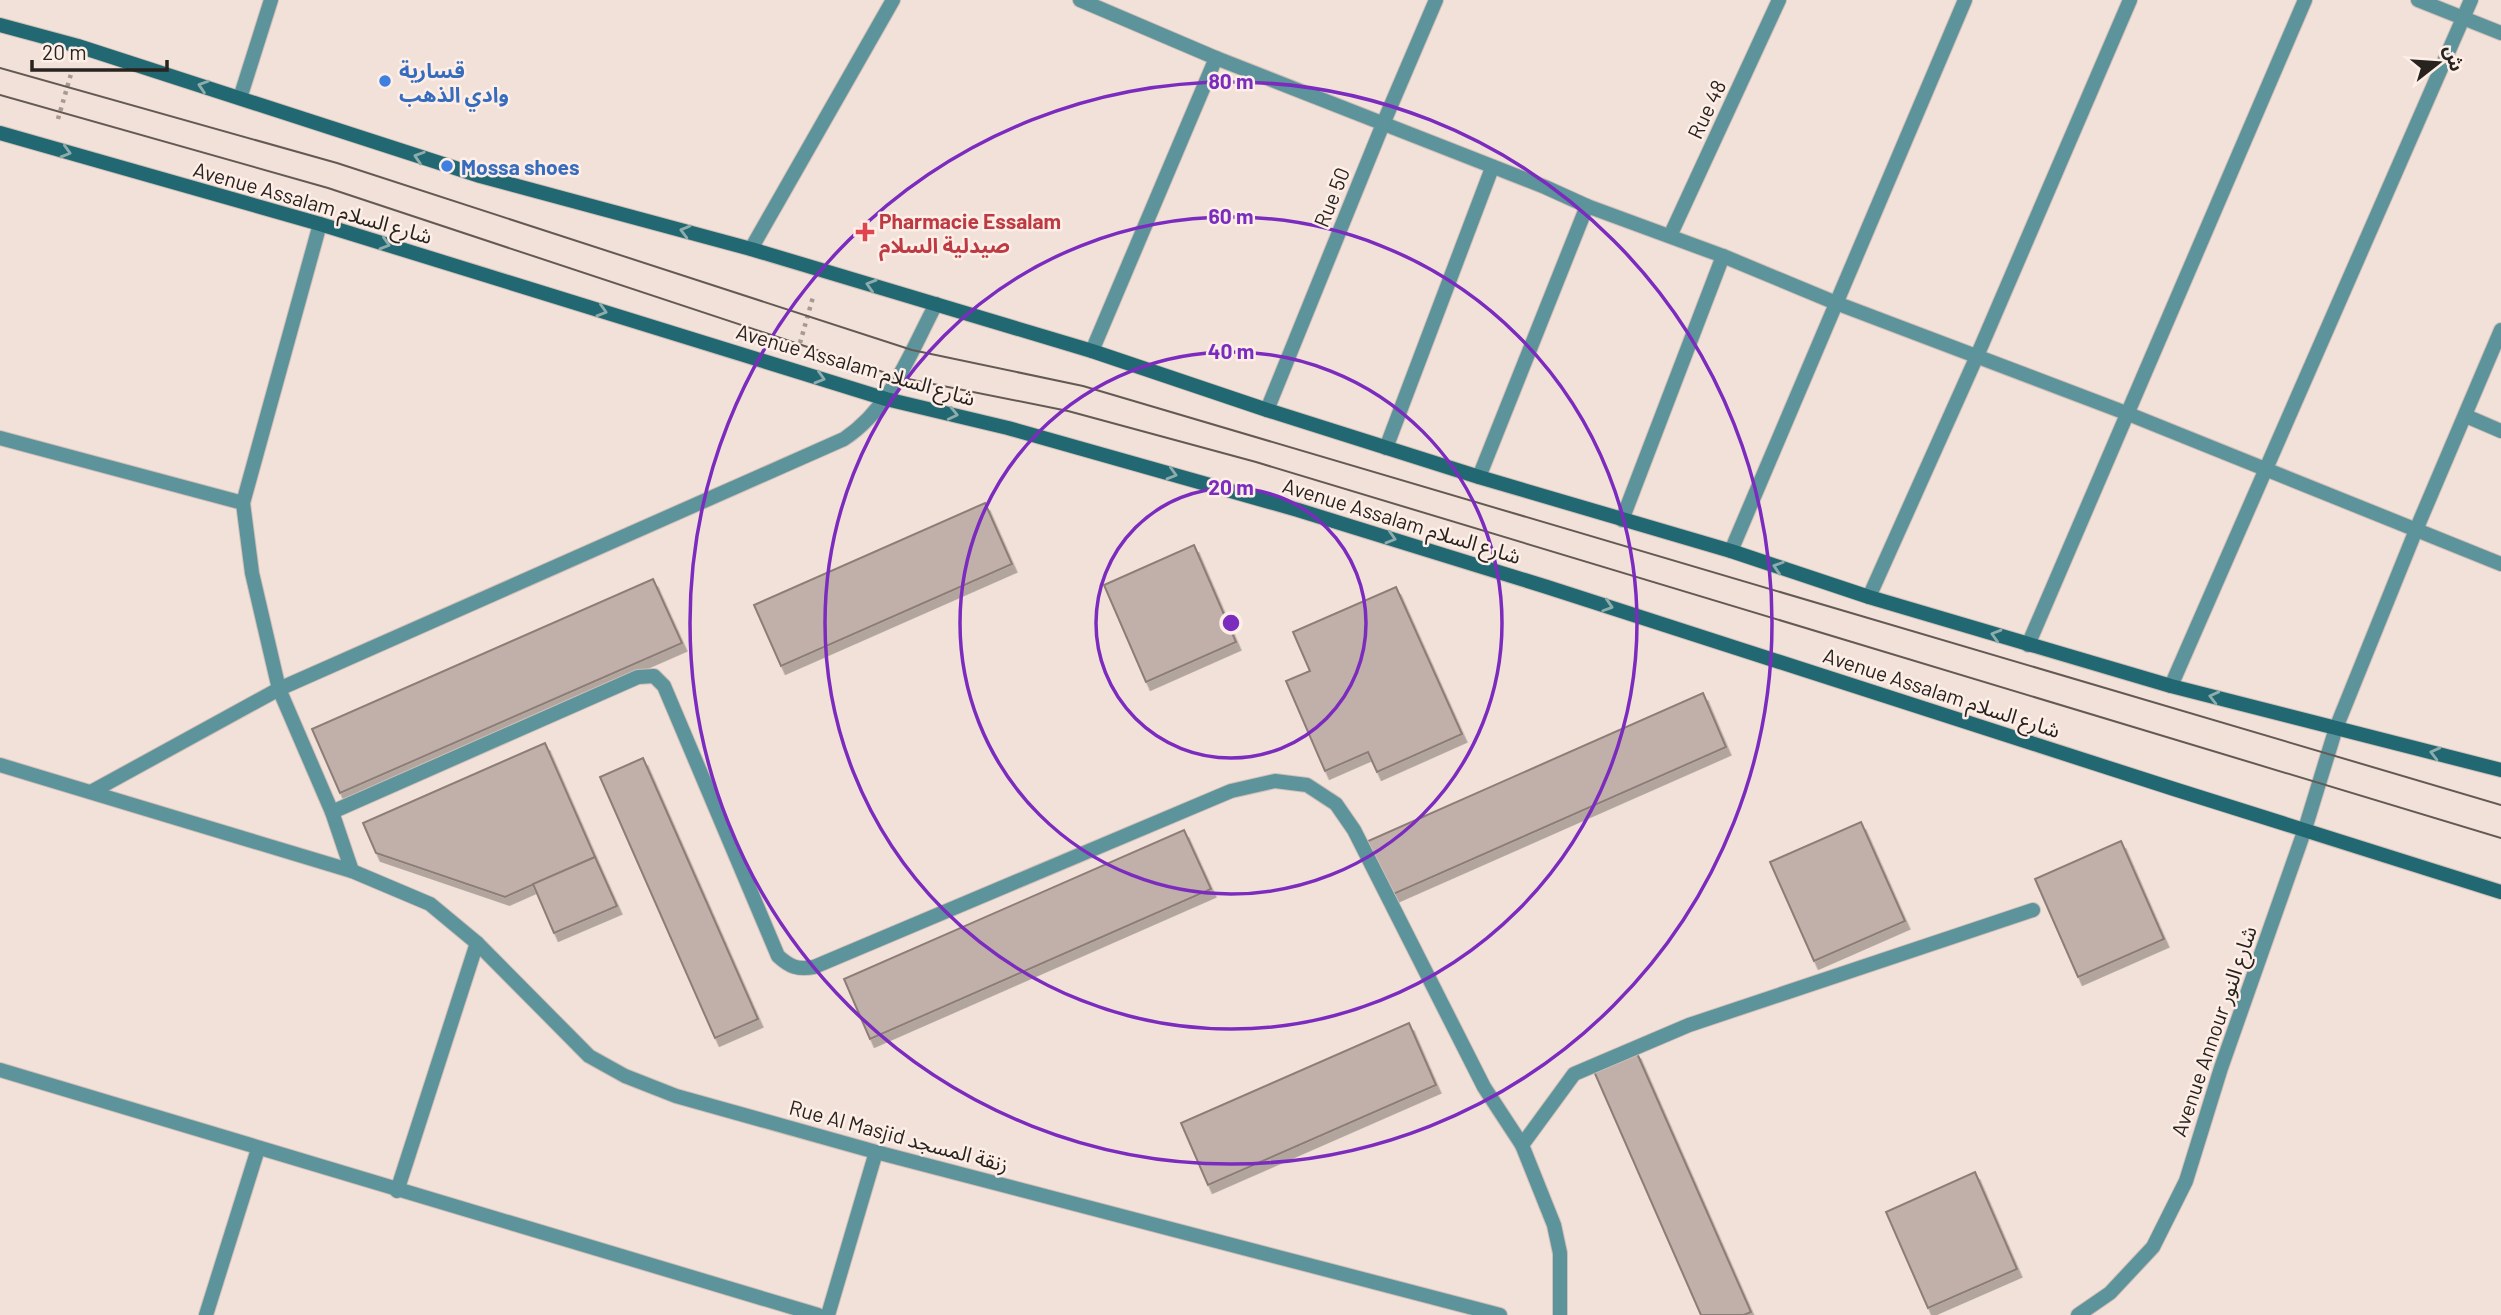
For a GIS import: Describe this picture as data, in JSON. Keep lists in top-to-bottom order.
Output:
{
  "streets": {
    "main road": ["Avenue Assalam شارع السلام"],
    "street": [
      "Rue 48",
      "Rue 50",
      "Avenue Annour شارع النور",
      "Rue Al Masjid زنقة المسجد"
    ]
  },
  "crossings": [
    ["Avenue Assalam شارع السلام", "Avenue Annour شارع النور"]
  ],
  "places": {
    "other": ["قسارية وادي الذهب", "Mossa shoes"],
    "health": ["Pharmacie Essalam صيدلية السلام"]
  },
  "scale_bar": "20 m",
  "north": "right",
  "rings": [
    "80 m",
    "60 m",
    "40 m",
    "20 m"
  ]
}
